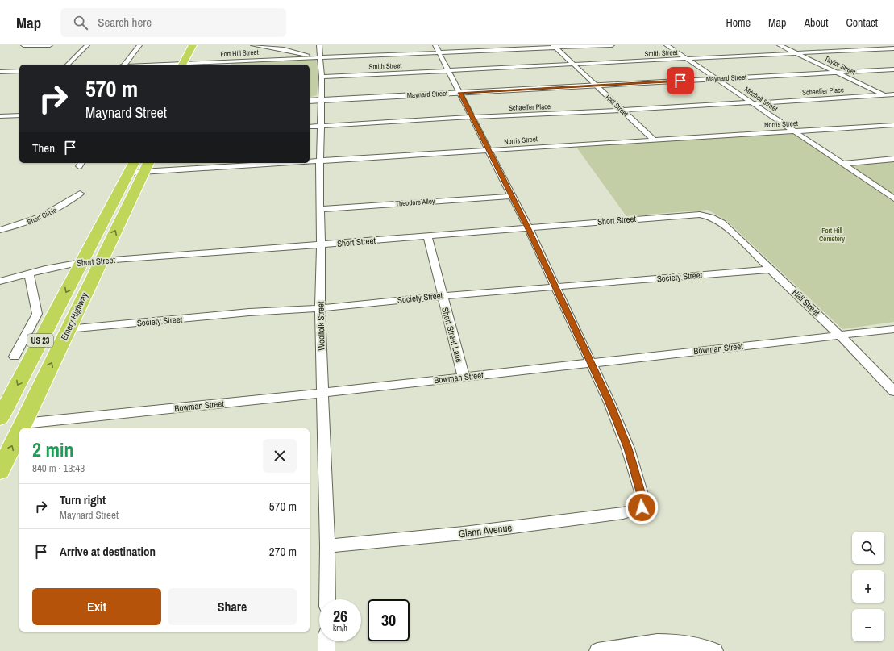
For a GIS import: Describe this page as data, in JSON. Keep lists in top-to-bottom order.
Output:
{
  "streets": {
    "highway": ["Emery Highway", "US 23"],
    "street": [
      "Fort Hill Street",
      "Smith Street",
      "Taylor Street",
      "Maynard Street",
      "Schaeffer Place",
      "Mitchell Street",
      "Hall Street",
      "Norris Street",
      "Theodore Alley",
      "Short Circle",
      "Short Street",
      "Society Street",
      "Woolfolk Street",
      "Short Street Lane",
      "Bowman Street",
      "Glenn Avenue"
    ]
  },
  "crossings": [
    ["Fort Hill Street", "Hall Street"],
    ["Fort Hill Street", "Woolfolk Street"],
    ["Smith Street", "Taylor Street"],
    ["Smith Street", "Mitchell Street"],
    ["Smith Street", "Hall Street"],
    ["Smith Street", "Woolfolk Street"],
    ["Taylor Street", "Maynard Street"],
    ["Taylor Street", "Schaeffer Place"],
    ["Maynard Street", "Mitchell Street"],
    ["Maynard Street", "Hall Street"],
    ["Maynard Street", "Woolfolk Street"],
    ["Schaeffer Place", "Mitchell Street"],
    ["Schaeffer Place", "Hall Street"],
    ["Schaeffer Place", "Woolfolk Street"],
    ["Mitchell Street", "Norris Street"],
    ["Hall Street", "Norris Street"],
    ["Hall Street", "Short Street"],
    ["Hall Street", "Society Street"],
    ["Hall Street", "Bowman Street"],
    ["Norris Street", "Emery Highway"],
    ["Norris Street", "Woolfolk Street"],
    ["Theodore Alley", "Woolfolk Street"],
    ["Short Street", "Emery Highway"],
    ["Short Street", "Woolfolk Street"],
    ["Short Street", "Short Street Lane"],
    ["Society Street", "Emery Highway"],
    ["Society Street", "Woolfolk Street"],
    ["Society Street", "Short Street Lane"],
    ["Emery Highway", "Bowman Street"],
    ["Woolfolk Street", "Bowman Street"],
    ["Woolfolk Street", "Glenn Avenue"],
    ["Short Street Lane", "Bowman Street"],
    ["Bowman Street", "Glenn Avenue"]
  ],
  "parks": ["Fort Hill Cemetery"],
  "page": {
    "header": "Map",
    "search": "Search here",
    "nav": [
      "Home",
      "Map",
      "About",
      "Contact"
    ],
    "turn": ["570 m", "Maynard Street"],
    "then": "Then",
    "heading": ["2 min", "840 m · 13:43"],
    "list": [
      {
        "name": "Turn right",
        "note": "Maynard Street",
        "value": "570 m"
      },
      {
        "name": "Arrive at destination",
        "value": "270 m"
      }
    ],
    "map_buttons": ["+", "−"],
    "buttons": ["Exit", "Share"],
    "speed": "26 km/h",
    "limit": "30"
  }
}
